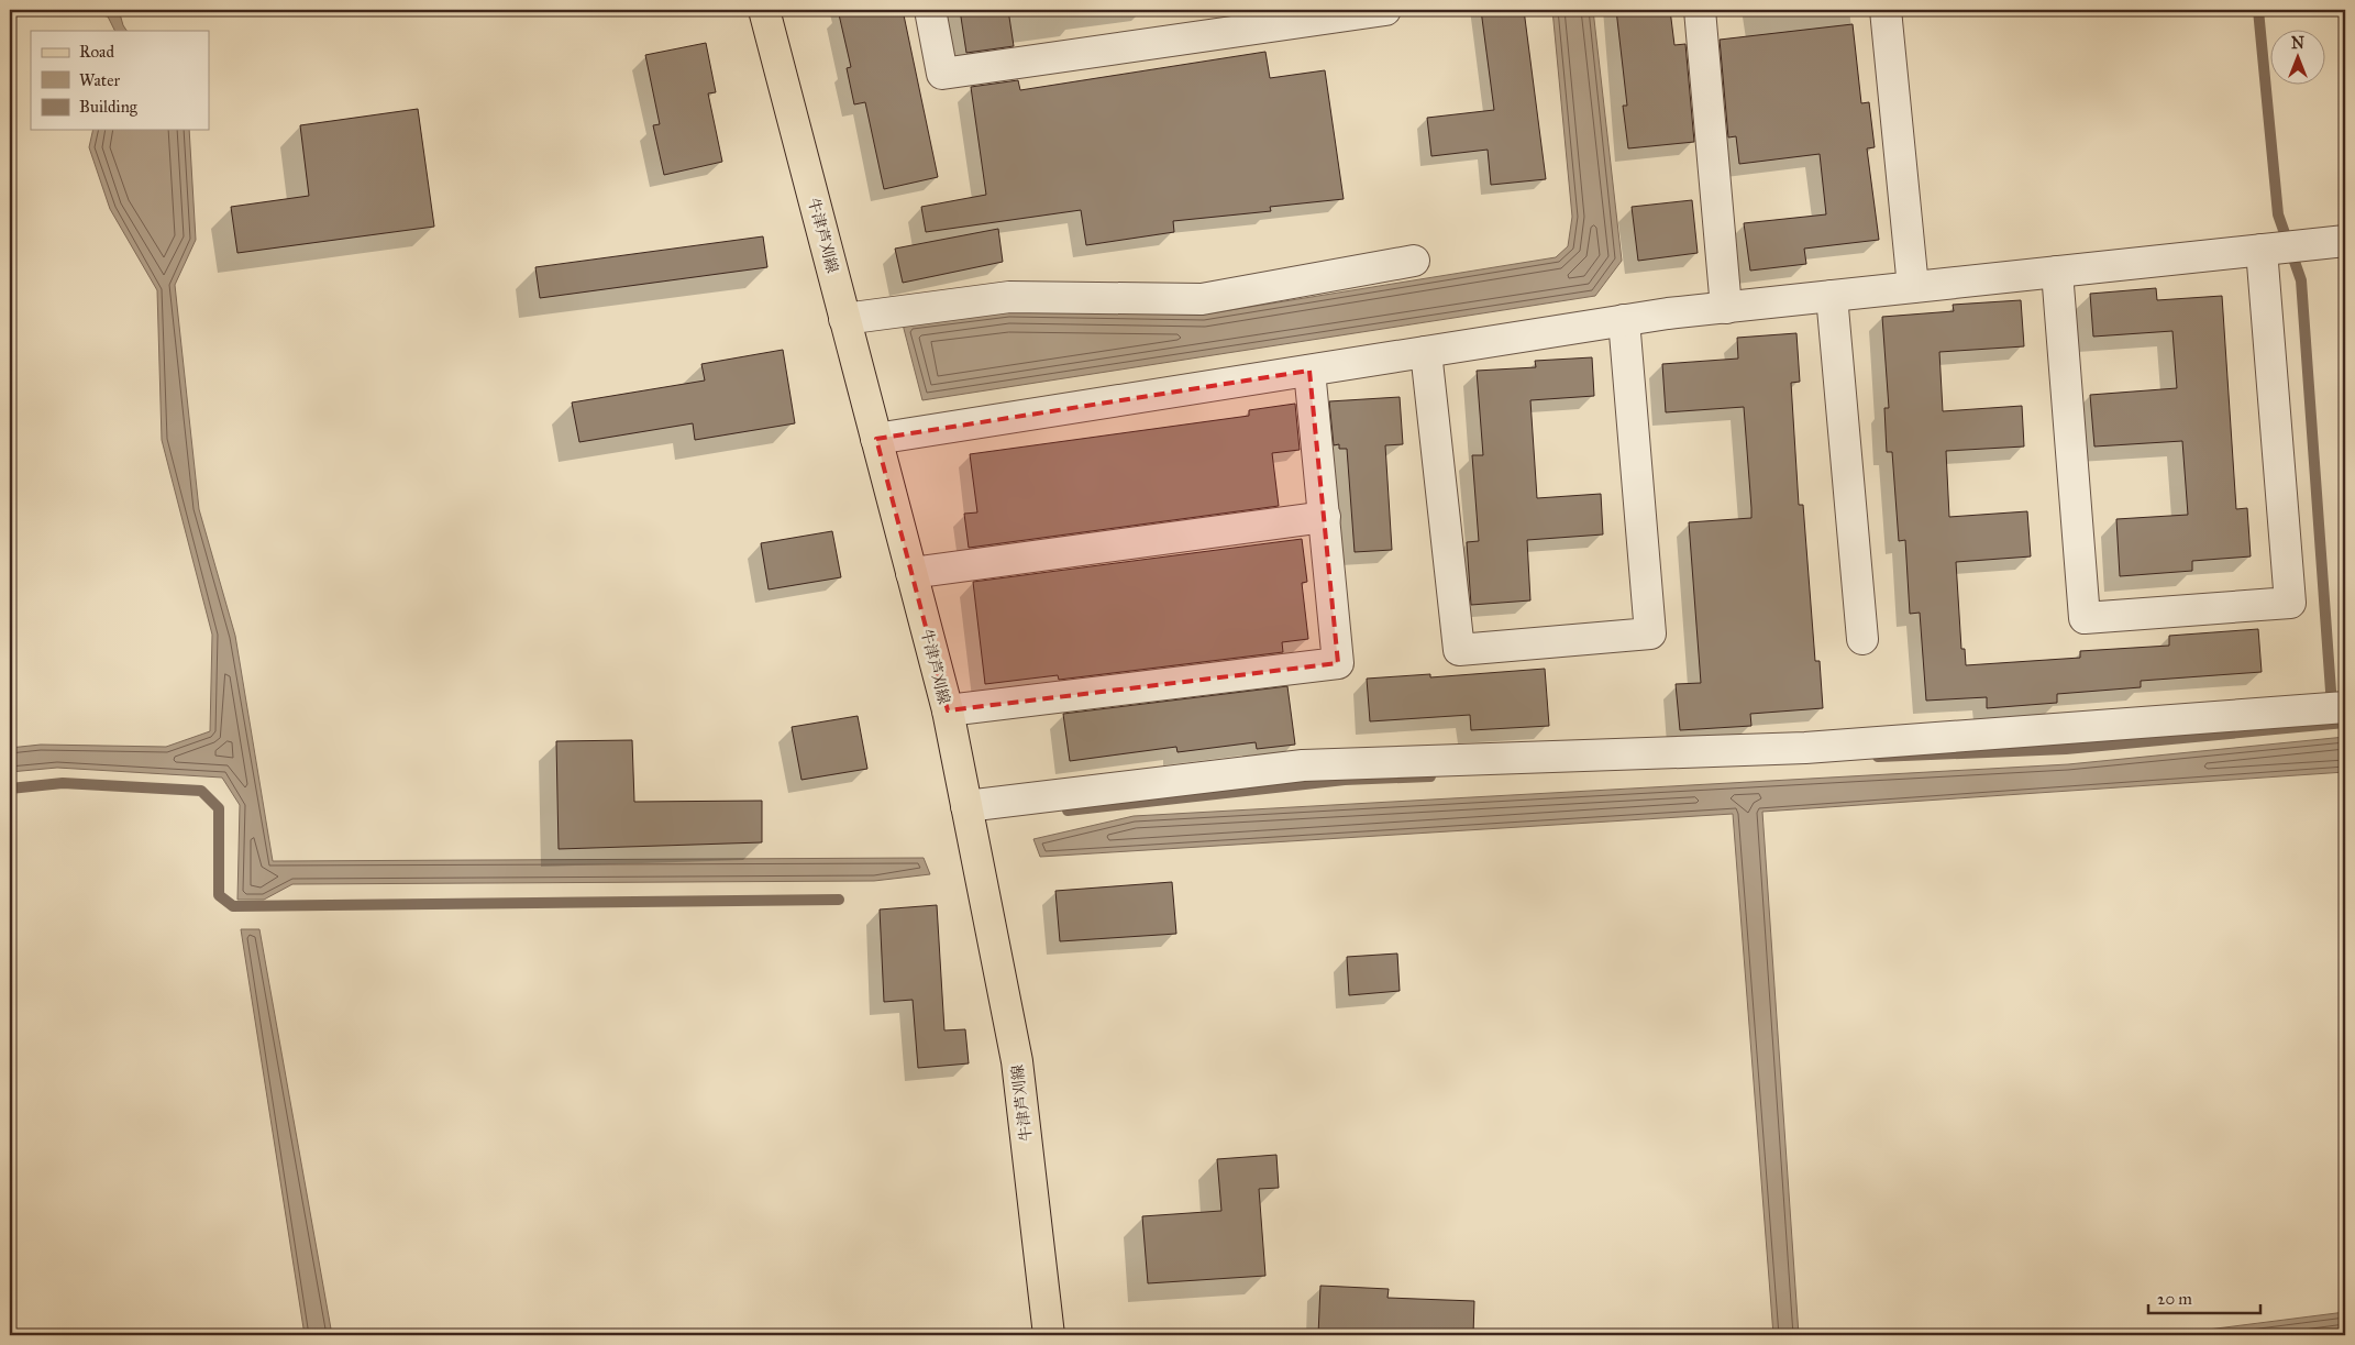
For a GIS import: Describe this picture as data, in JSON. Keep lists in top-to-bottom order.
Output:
{
  "streets": {
    "main road": ["牛津芦刈線"]
  },
  "legend": ["Road", "Water", "Building"],
  "scale_bar": "20 m",
  "north": "top"
}
